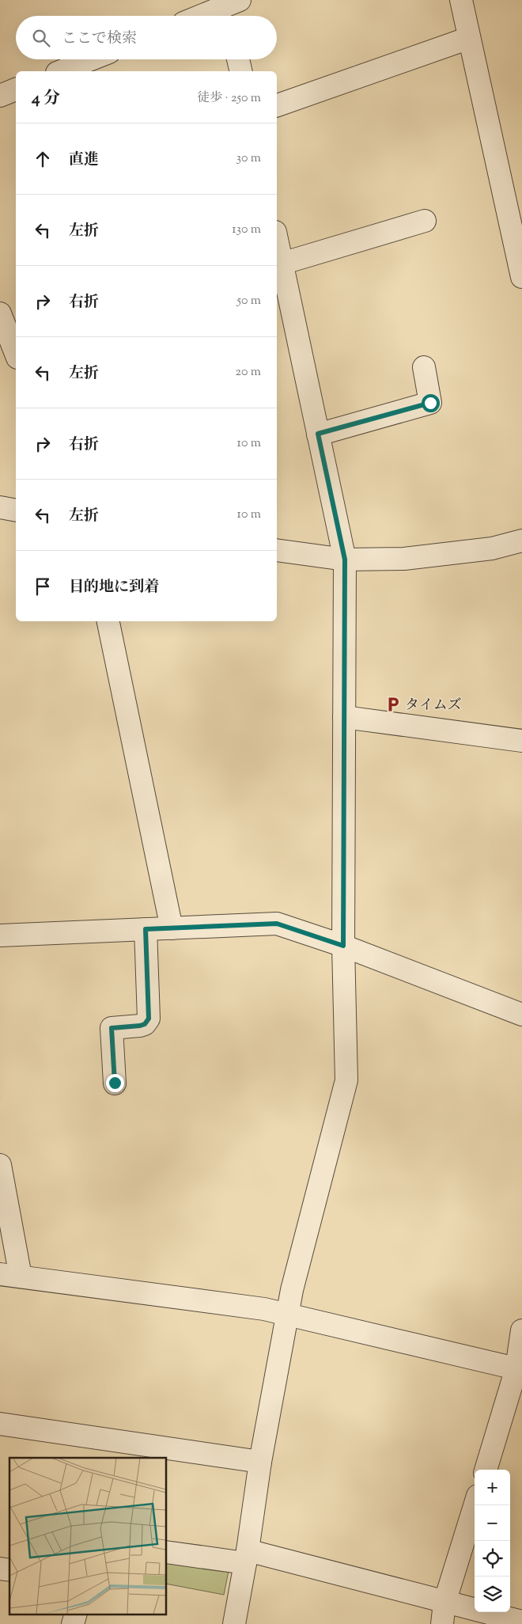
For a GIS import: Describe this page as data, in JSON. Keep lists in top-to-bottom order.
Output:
{
  "places": {
    "parking": ["タイムズ"]
  },
  "page": {
    "search": "ここで検索",
    "heading": ["4 分", "徒歩 · 250 m"],
    "list": [
      ["直進", "30 m"],
      ["左折", "130 m"],
      ["右折", "50 m"],
      ["左折", "20 m"],
      ["右折", "10 m"],
      ["左折", "10 m"],
      "目的地に到着"
    ],
    "map_buttons": ["+", "−"]
  }
}
